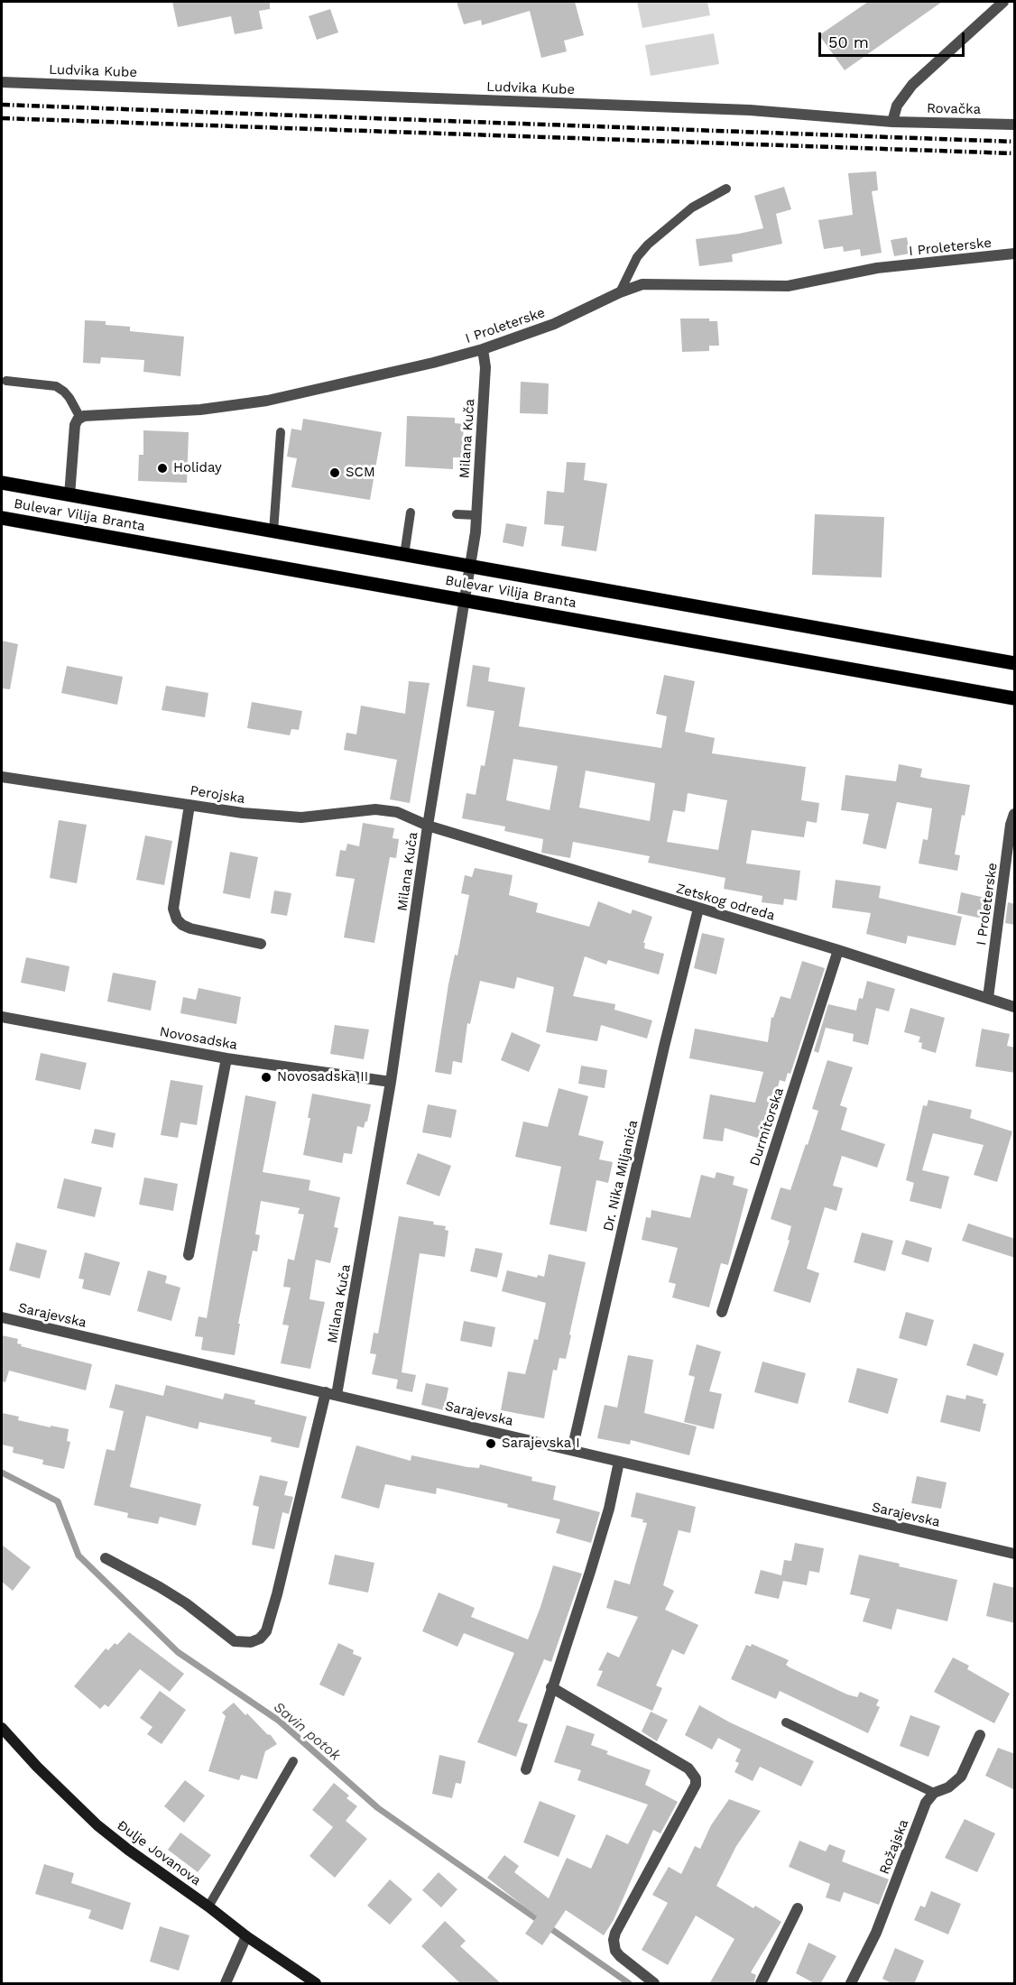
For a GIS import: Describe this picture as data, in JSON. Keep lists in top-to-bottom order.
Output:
{
  "streets": {
    "main road": ["Bulevar Vilija Branta"],
    "street": [
      "Ludvika Kube",
      "Rovačka",
      "I Proleterske",
      "Milana Kuča",
      "Perojska",
      "Zetskog odreda",
      "Novosadska",
      "Durmitorska",
      "Dr. Nika Miljanića",
      "Sarajevska",
      "Rožajska",
      "Đulje Jovanova"
    ]
  },
  "crossings": [
    ["Ludvika Kube", "Rovačka"],
    ["I Proleterske", "Milana Kuča"],
    ["I Proleterske", "Zetskog odreda"],
    ["Milana Kuča", "Bulevar Vilija Branta"],
    ["Milana Kuča", "Perojska"],
    ["Milana Kuča", "Zetskog odreda"],
    ["Milana Kuča", "Novosadska"],
    ["Milana Kuča", "Sarajevska"],
    ["Perojska", "Zetskog odreda"],
    ["Zetskog odreda", "Durmitorska"],
    ["Zetskog odreda", "Dr. Nika Miljanića"],
    ["Dr. Nika Miljanića", "Sarajevska"]
  ],
  "water": ["Savin potok"],
  "places": [
    "Holiday",
    "SCM",
    "Novosadska II",
    "Sarajevska I"
  ],
  "scale_bar": "50 m"
}
